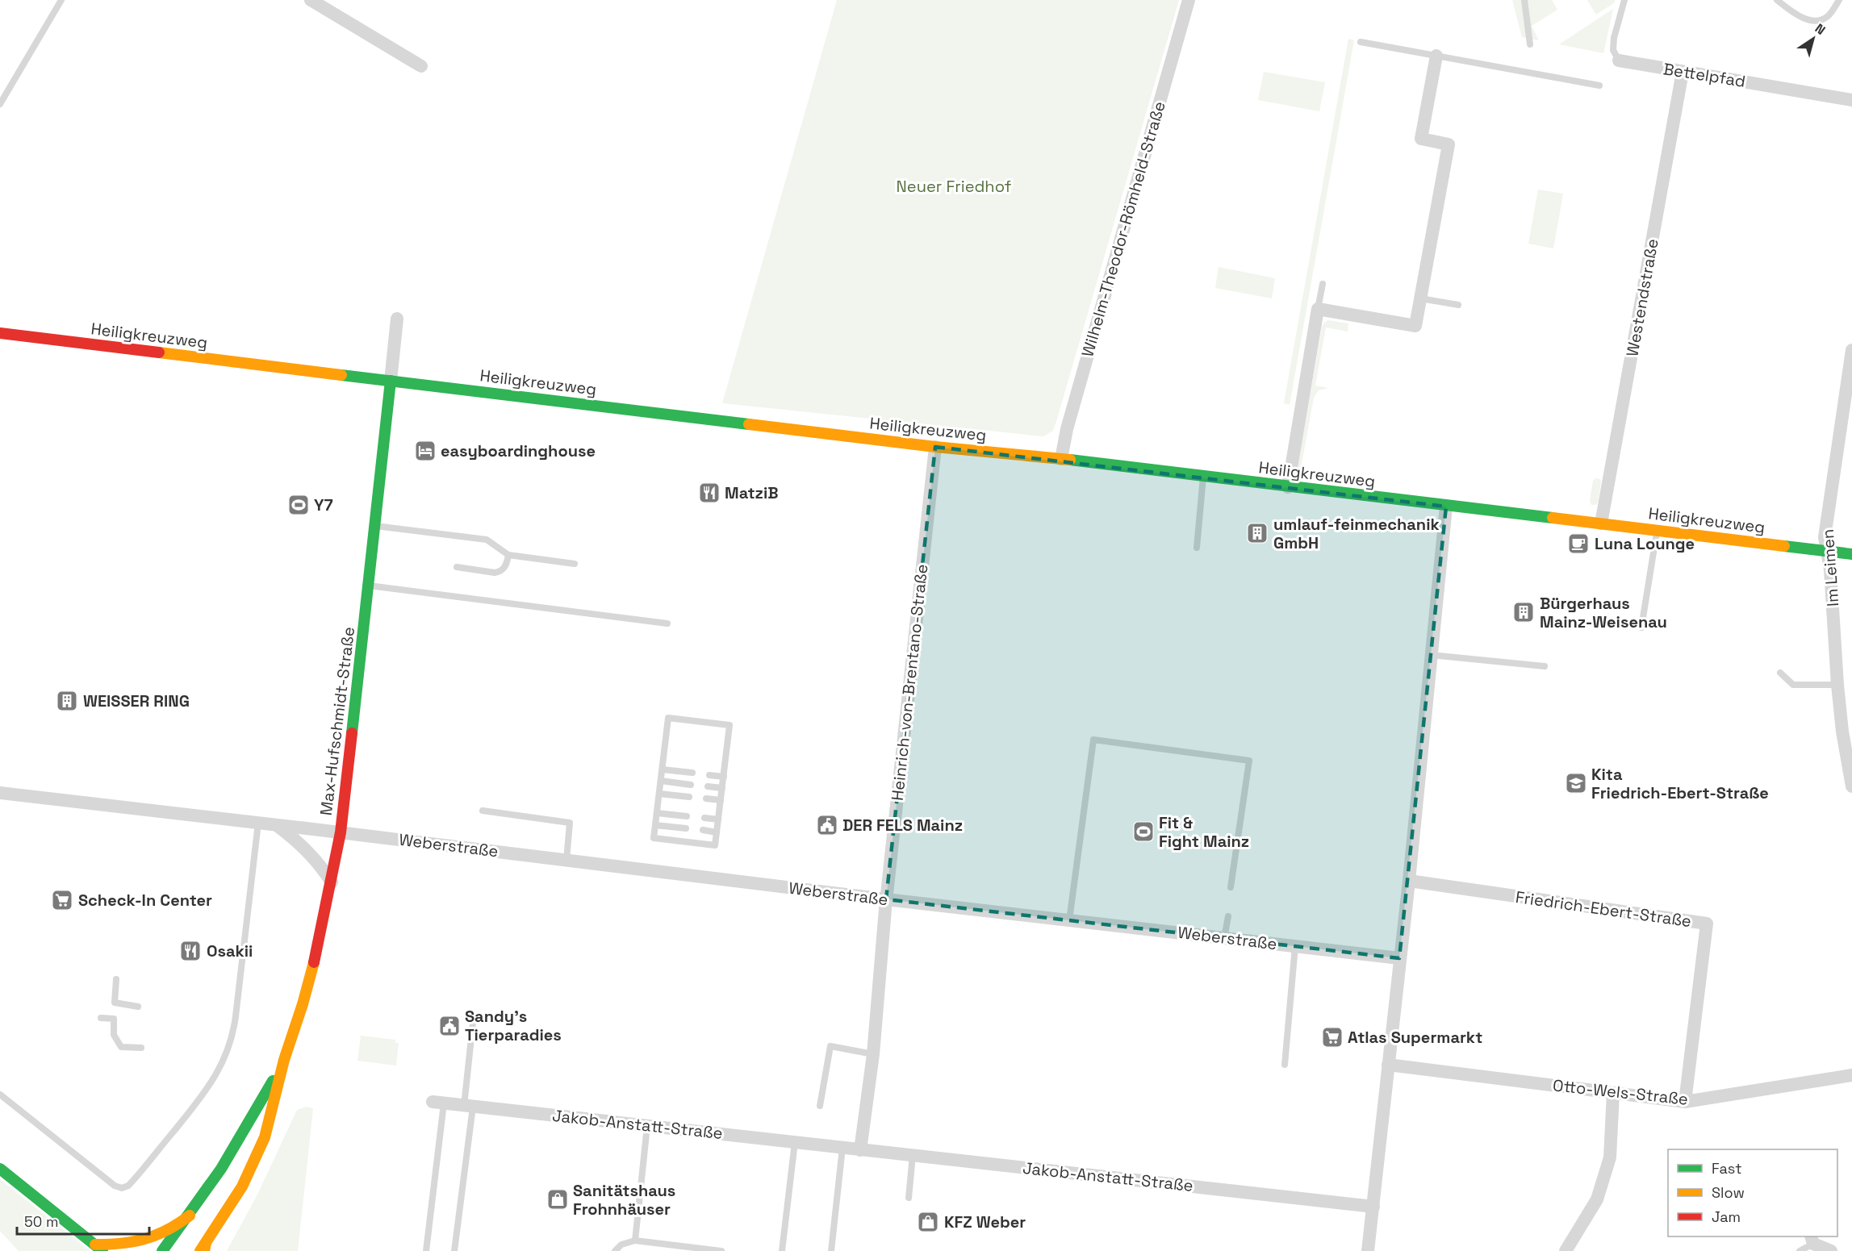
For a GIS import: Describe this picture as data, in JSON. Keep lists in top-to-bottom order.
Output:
{
  "streets": {
    "main road": ["Heiligkreuzweg", "Max-Hufschmidt-Straße"],
    "street": [
      "Bettelpfad",
      "Wilhelm-Theodor-Römheld-Straße",
      "Westendstraße",
      "Im Leimen",
      "Heinrich-von-Brentano-Straße",
      "Weberstraße",
      "Friedrich-Ebert-Straße",
      "Otto-Wels-Straße",
      "Jakob-Anstatt-Straße"
    ]
  },
  "crossings": [
    ["Bettelpfad", "Westendstraße"],
    ["Wilhelm-Theodor-Römheld-Straße", "Heiligkreuzweg"],
    ["Westendstraße", "Heiligkreuzweg"],
    ["Heiligkreuzweg", "Im Leimen"],
    ["Heiligkreuzweg", "Heinrich-von-Brentano-Straße"],
    ["Heiligkreuzweg", "Max-Hufschmidt-Straße"],
    ["Heinrich-von-Brentano-Straße", "Weberstraße"],
    ["Heinrich-von-Brentano-Straße", "Jakob-Anstatt-Straße"],
    ["Max-Hufschmidt-Straße", "Weberstraße"],
    ["Friedrich-Ebert-Straße", "Otto-Wels-Straße"]
  ],
  "parks": ["Neuer Friedhof"],
  "places": {
    "hotel": ["easyboardinghouse"],
    "restaurant": ["MatziB", "Osakii"],
    "sports": ["Y7", "Fit & Fight Mainz"],
    "building": ["umlauf-feinmechanik GmbH", "Bürgerhaus Mainz-Weisenau", "WEISSER RING"],
    "cafe": ["Luna Lounge"],
    "school or university": ["Kita Friedrich-Ebert-Straße"],
    "public building": ["DER FELS Mainz", "Sandy's Tierparadies"],
    "supermarket": ["Scheck-In Center", "Atlas Supermarkt"],
    "shop": ["Sanitätshaus Frohnhäuser", "KFZ Weber"]
  },
  "legend": ["Fast", "Slow", "Jam"],
  "scale_bar": "50 m",
  "north": "top right"
}
